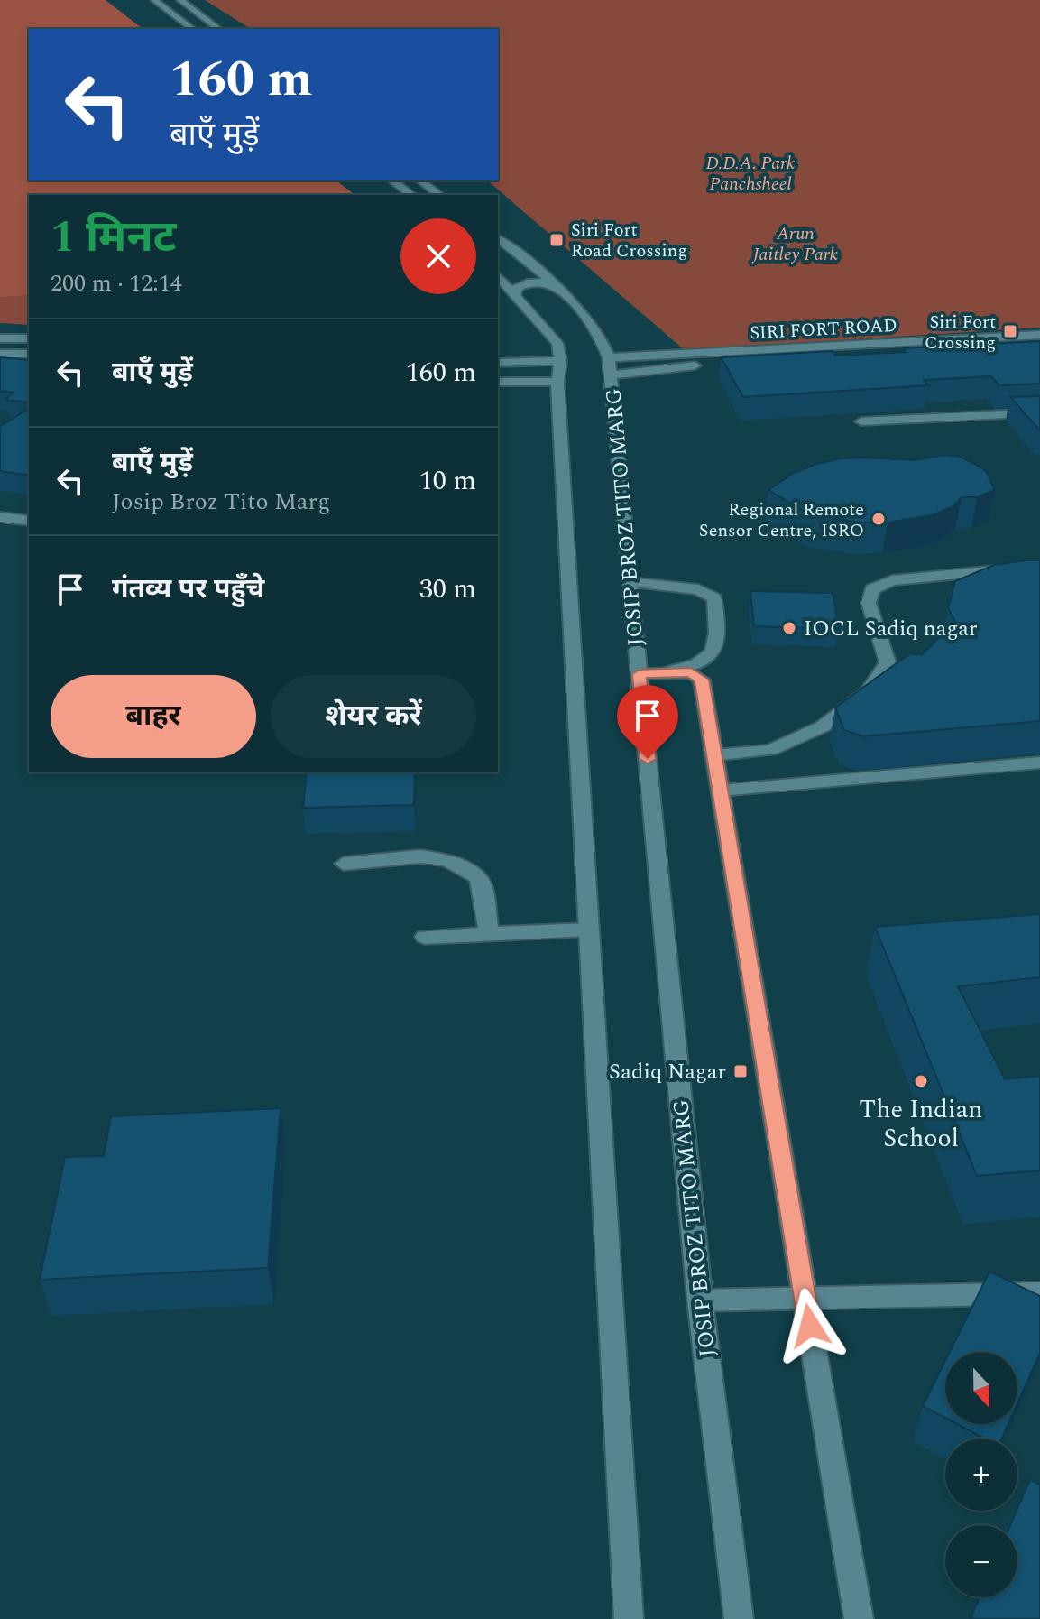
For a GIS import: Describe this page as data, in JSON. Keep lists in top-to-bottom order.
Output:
{
  "streets": {
    "main road": ["SIRI FORT ROAD", "JOSIP BROZ TITO MARG"]
  },
  "crossings": [
    ["SIRI FORT ROAD", "JOSIP BROZ TITO MARG"]
  ],
  "parks": ["D.D.A. Park Panchsheel", "Arun Jaitley Park"],
  "places": {
    "transit": ["Siri Fort Road Crossing", "Siri Fort Crossing", "Sadiq Nagar"],
    "other": ["Regional Remote Sensor Centre, ISRO", "IOCL Sadiq nagar", "The Indian School"]
  },
  "north": "bottom",
  "page": {
    "turn": ["160 m", "बाएँ मुड़ें"],
    "heading": ["1 मिनट", "200 m · 12:14"],
    "list": [
      {
        "name": "बाएँ मुड़ें",
        "value": "160 m"
      },
      {
        "name": "बाएँ मुड़ें",
        "note": "Josip Broz Tito Marg",
        "value": "10 m"
      },
      {
        "name": "गंतव्य पर पहुँचे",
        "value": "30 m"
      }
    ],
    "buttons": ["बाहर", "शेयर करें"],
    "map_buttons": ["+", "−"]
  }
}
